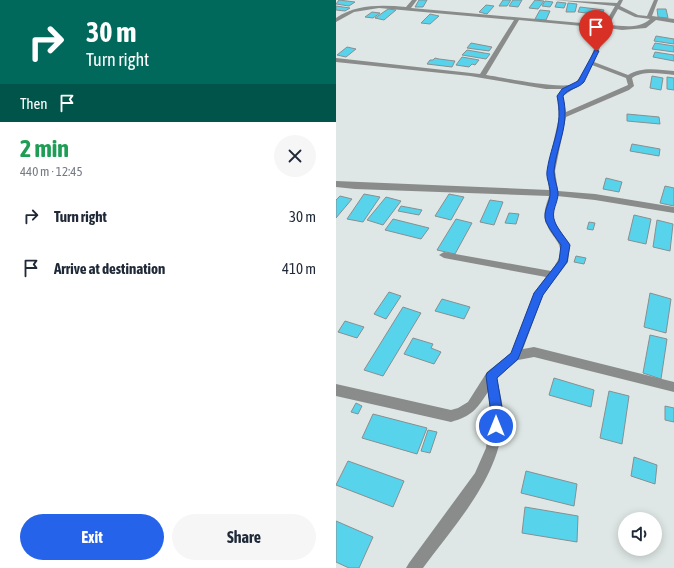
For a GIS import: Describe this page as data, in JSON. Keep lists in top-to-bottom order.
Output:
{
  "page": {
    "turn": ["30 m", "Turn right"],
    "then": "Then",
    "heading": ["2 min", "440 m · 12:45"],
    "list": [
      {
        "name": "Turn right",
        "value": "30 m"
      },
      {
        "name": "Arrive at destination",
        "value": "410 m"
      }
    ],
    "buttons": ["Exit", "Share"]
  }
}
